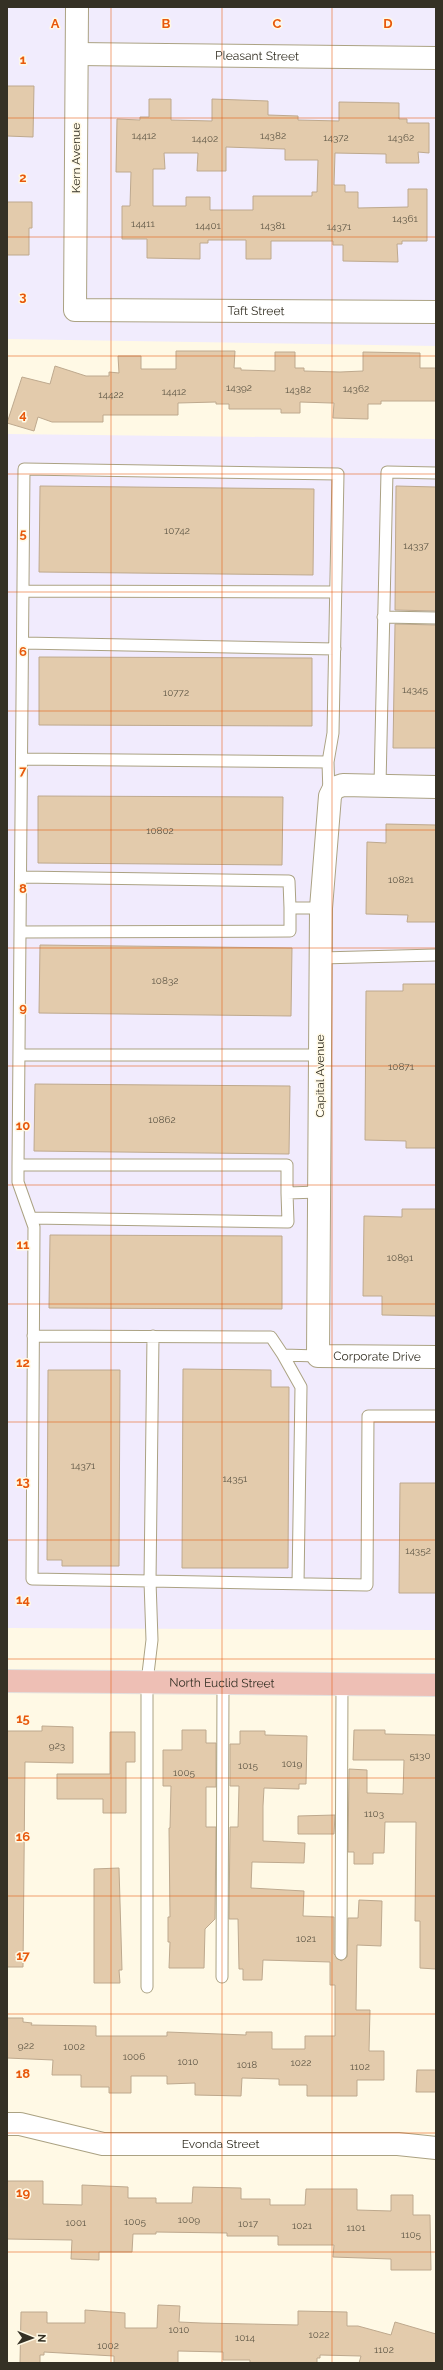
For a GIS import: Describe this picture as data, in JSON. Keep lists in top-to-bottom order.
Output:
{
  "streets": {
    "main road": ["North Euclid Street"],
    "street": [
      "Pleasant Street",
      "Kern Avenue",
      "Taft Street",
      "Capital Avenue",
      "Corporate Drive",
      "Evonda Street"
    ]
  },
  "crossings": [
    ["Pleasant Street", "Kern Avenue"],
    ["Kern Avenue", "Taft Street"],
    ["Capital Avenue", "Corporate Drive"]
  ],
  "house_numbers": [
    "14412",
    "14382",
    "14372",
    "14362",
    "14402",
    "14361",
    "14411",
    "14401",
    "14381",
    "14371",
    "14392",
    "14362",
    "14382",
    "14412",
    "14422",
    "10742",
    "14337",
    "14345",
    "10772",
    "10802",
    "10821",
    "10832",
    "10871",
    "10862",
    "10891",
    "14371",
    "14351",
    "14352",
    "923",
    "5130",
    "1019",
    "1015",
    "1005",
    "1103",
    "1021",
    "922",
    "1002",
    "1006",
    "1010",
    "1022",
    "1018",
    "1102",
    "1009",
    "1005",
    "1001",
    "1017",
    "1021",
    "1101",
    "1105",
    "1010",
    "1022",
    "1014",
    "1002",
    "1102"
  ],
  "north": "right",
  "grid": {
    "columns": [
      "A",
      "B",
      "C",
      "D"
    ],
    "rows": [
      "1",
      "2",
      "3",
      "4",
      "5",
      "6",
      "7",
      "8",
      "9",
      "10",
      "11",
      "12",
      "13",
      "14",
      "15",
      "16",
      "17",
      "18",
      "19"
    ]
  }
}
